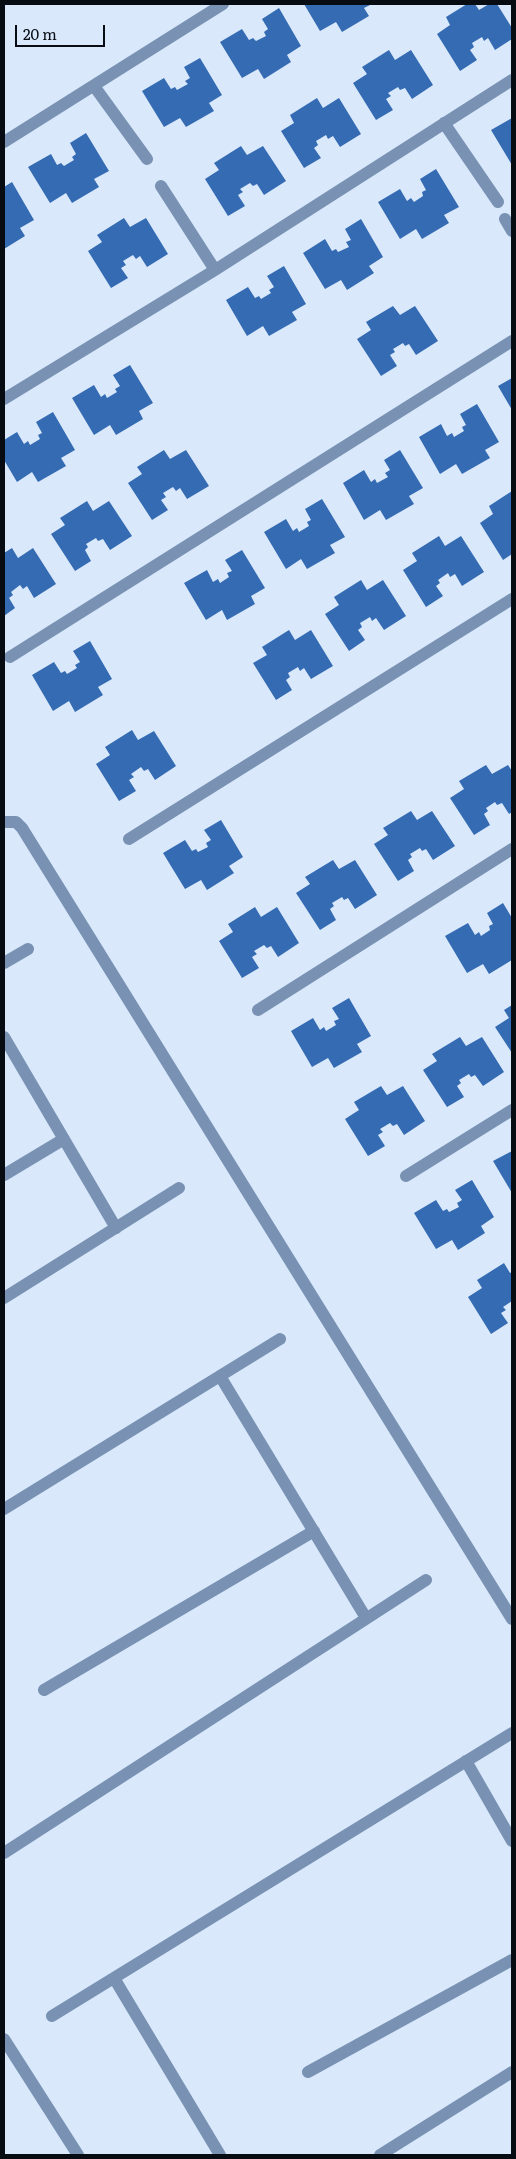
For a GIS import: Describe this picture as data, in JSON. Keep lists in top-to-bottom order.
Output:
{
  "scale_bar": "20 m"
}
